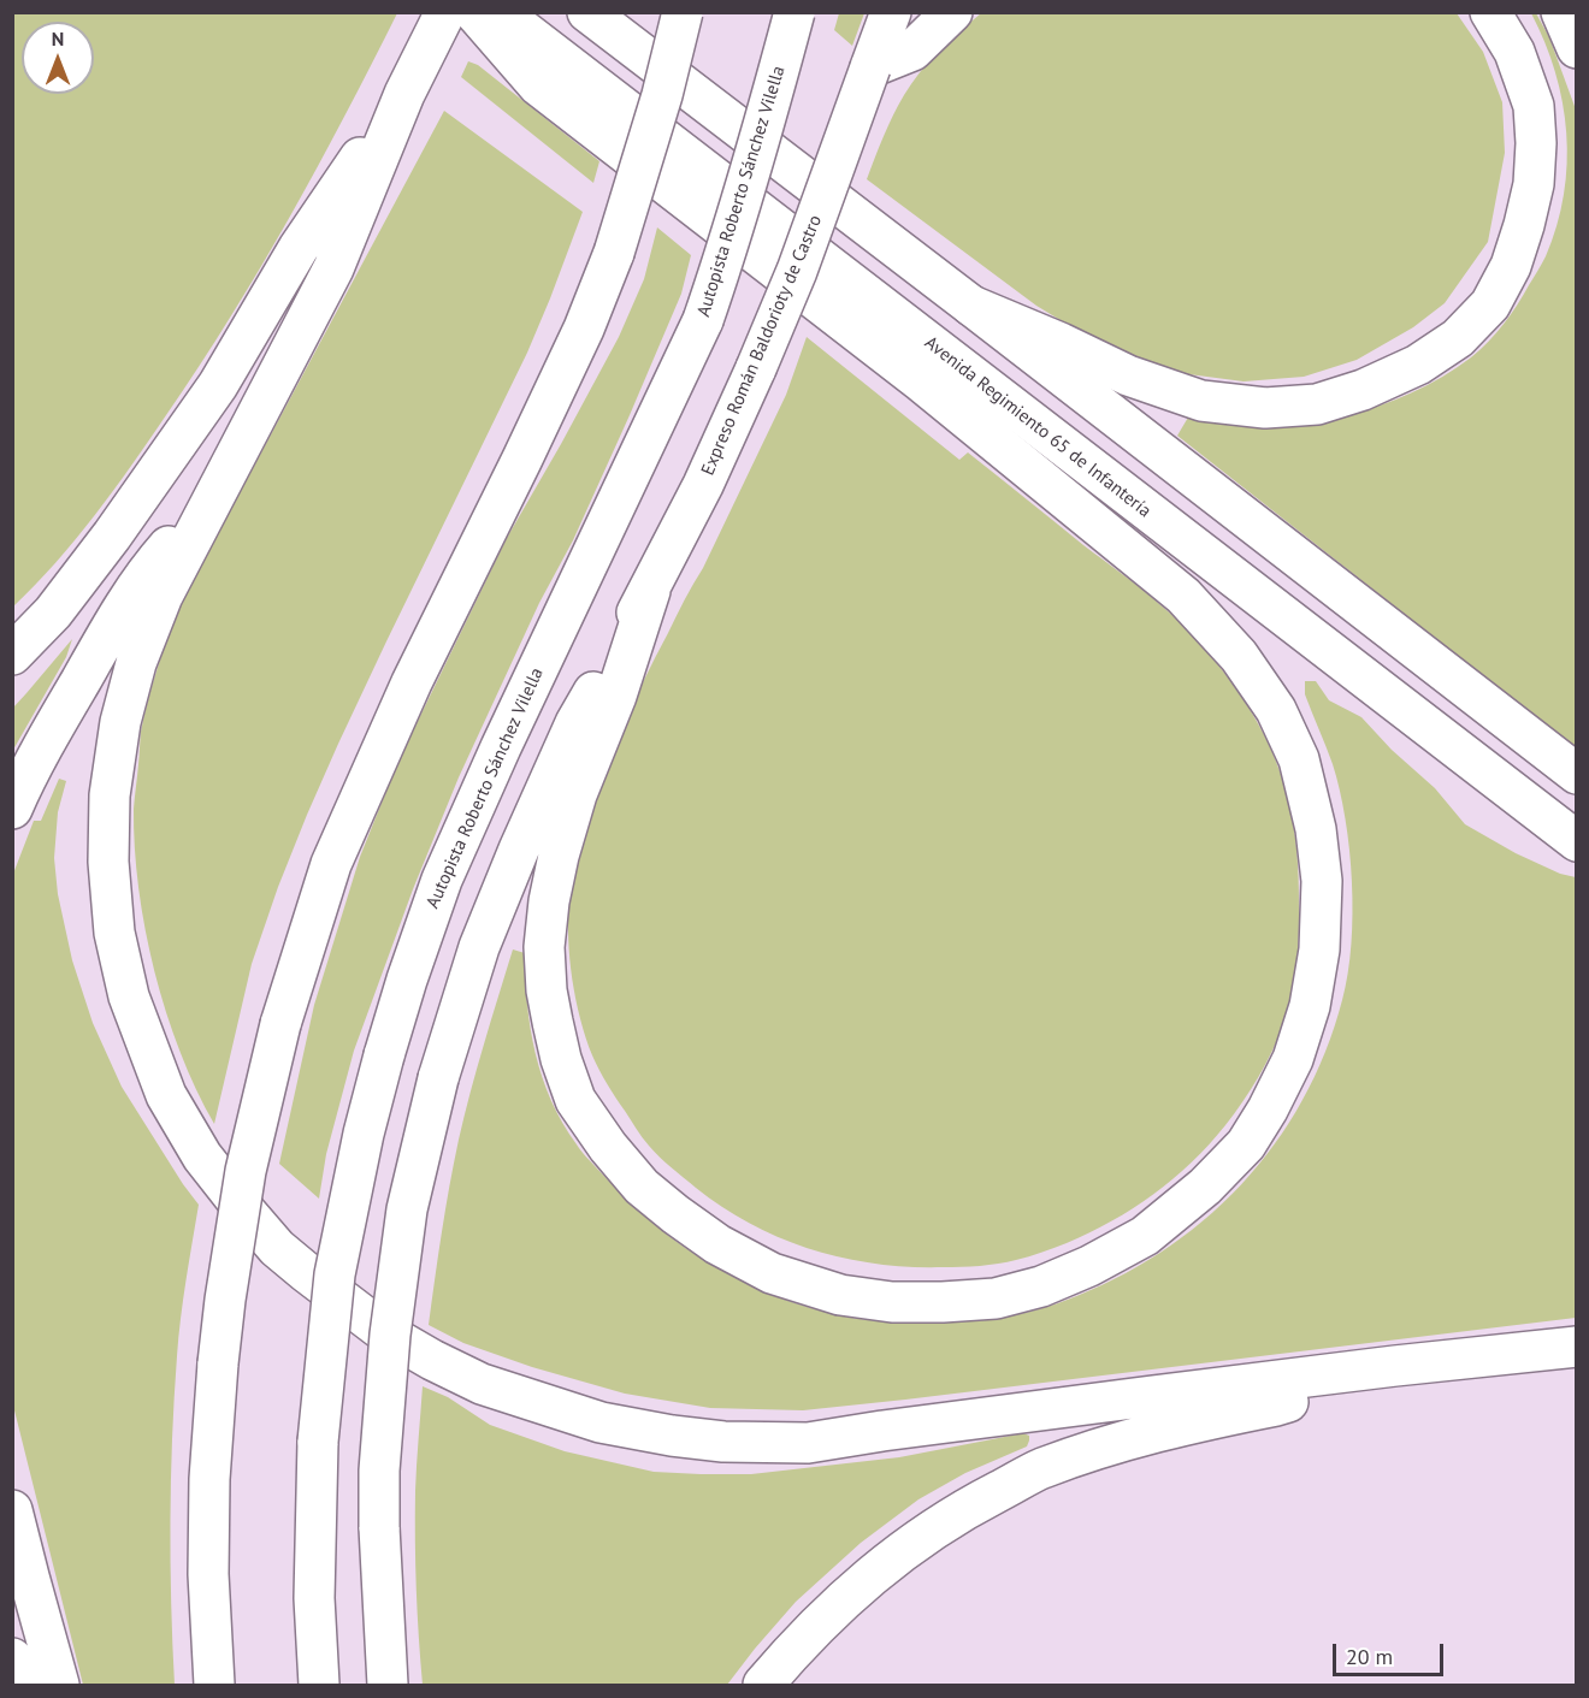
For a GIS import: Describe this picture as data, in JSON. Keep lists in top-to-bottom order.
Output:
{
  "streets": {
    "main road": ["Autopista Roberto Sánchez Vilella", "Expreso Román Baldorioty de Castro", "Avenida Regimiento 65 de Infantería"]
  },
  "scale_bar": "20 m",
  "north": "top"
}
